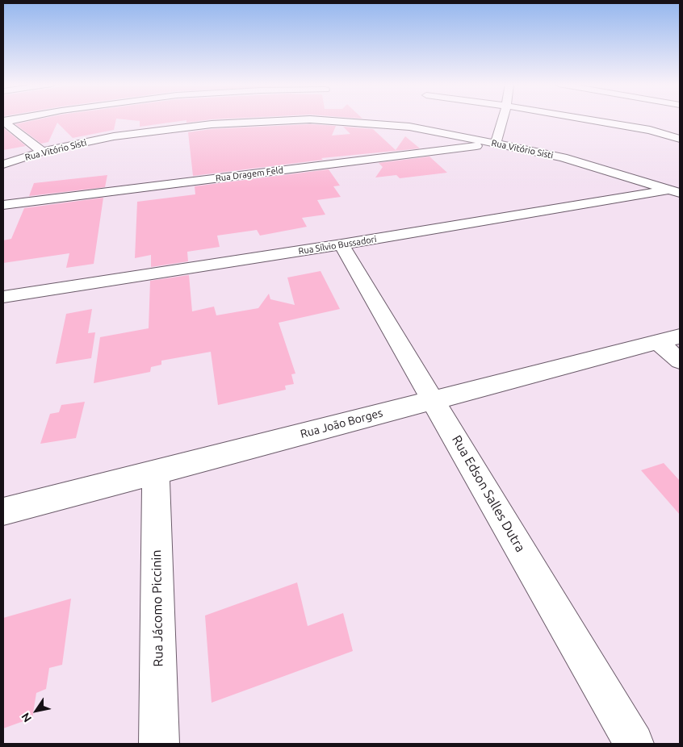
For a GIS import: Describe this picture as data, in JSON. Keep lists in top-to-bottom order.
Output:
{
  "streets": {
    "street": [
      "Rua Vitório Sisti",
      "Rua Dragem Feld",
      "Rua Sílvio Bussadori",
      "Rua João Borges",
      "Rua Edson Salles Dutra",
      "Rua Jácomo Piccinin"
    ]
  },
  "crossings": [
    ["Rua Vitório Sisti", "Rua Dragem Feld"],
    ["Rua Vitório Sisti", "Rua Sílvio Bussadori"],
    ["Rua Sílvio Bussadori", "Rua Edson Salles Dutra"],
    ["Rua João Borges", "Rua Edson Salles Dutra"],
    ["Rua João Borges", "Rua Jácomo Piccinin"]
  ],
  "north": "bottom left"
}
